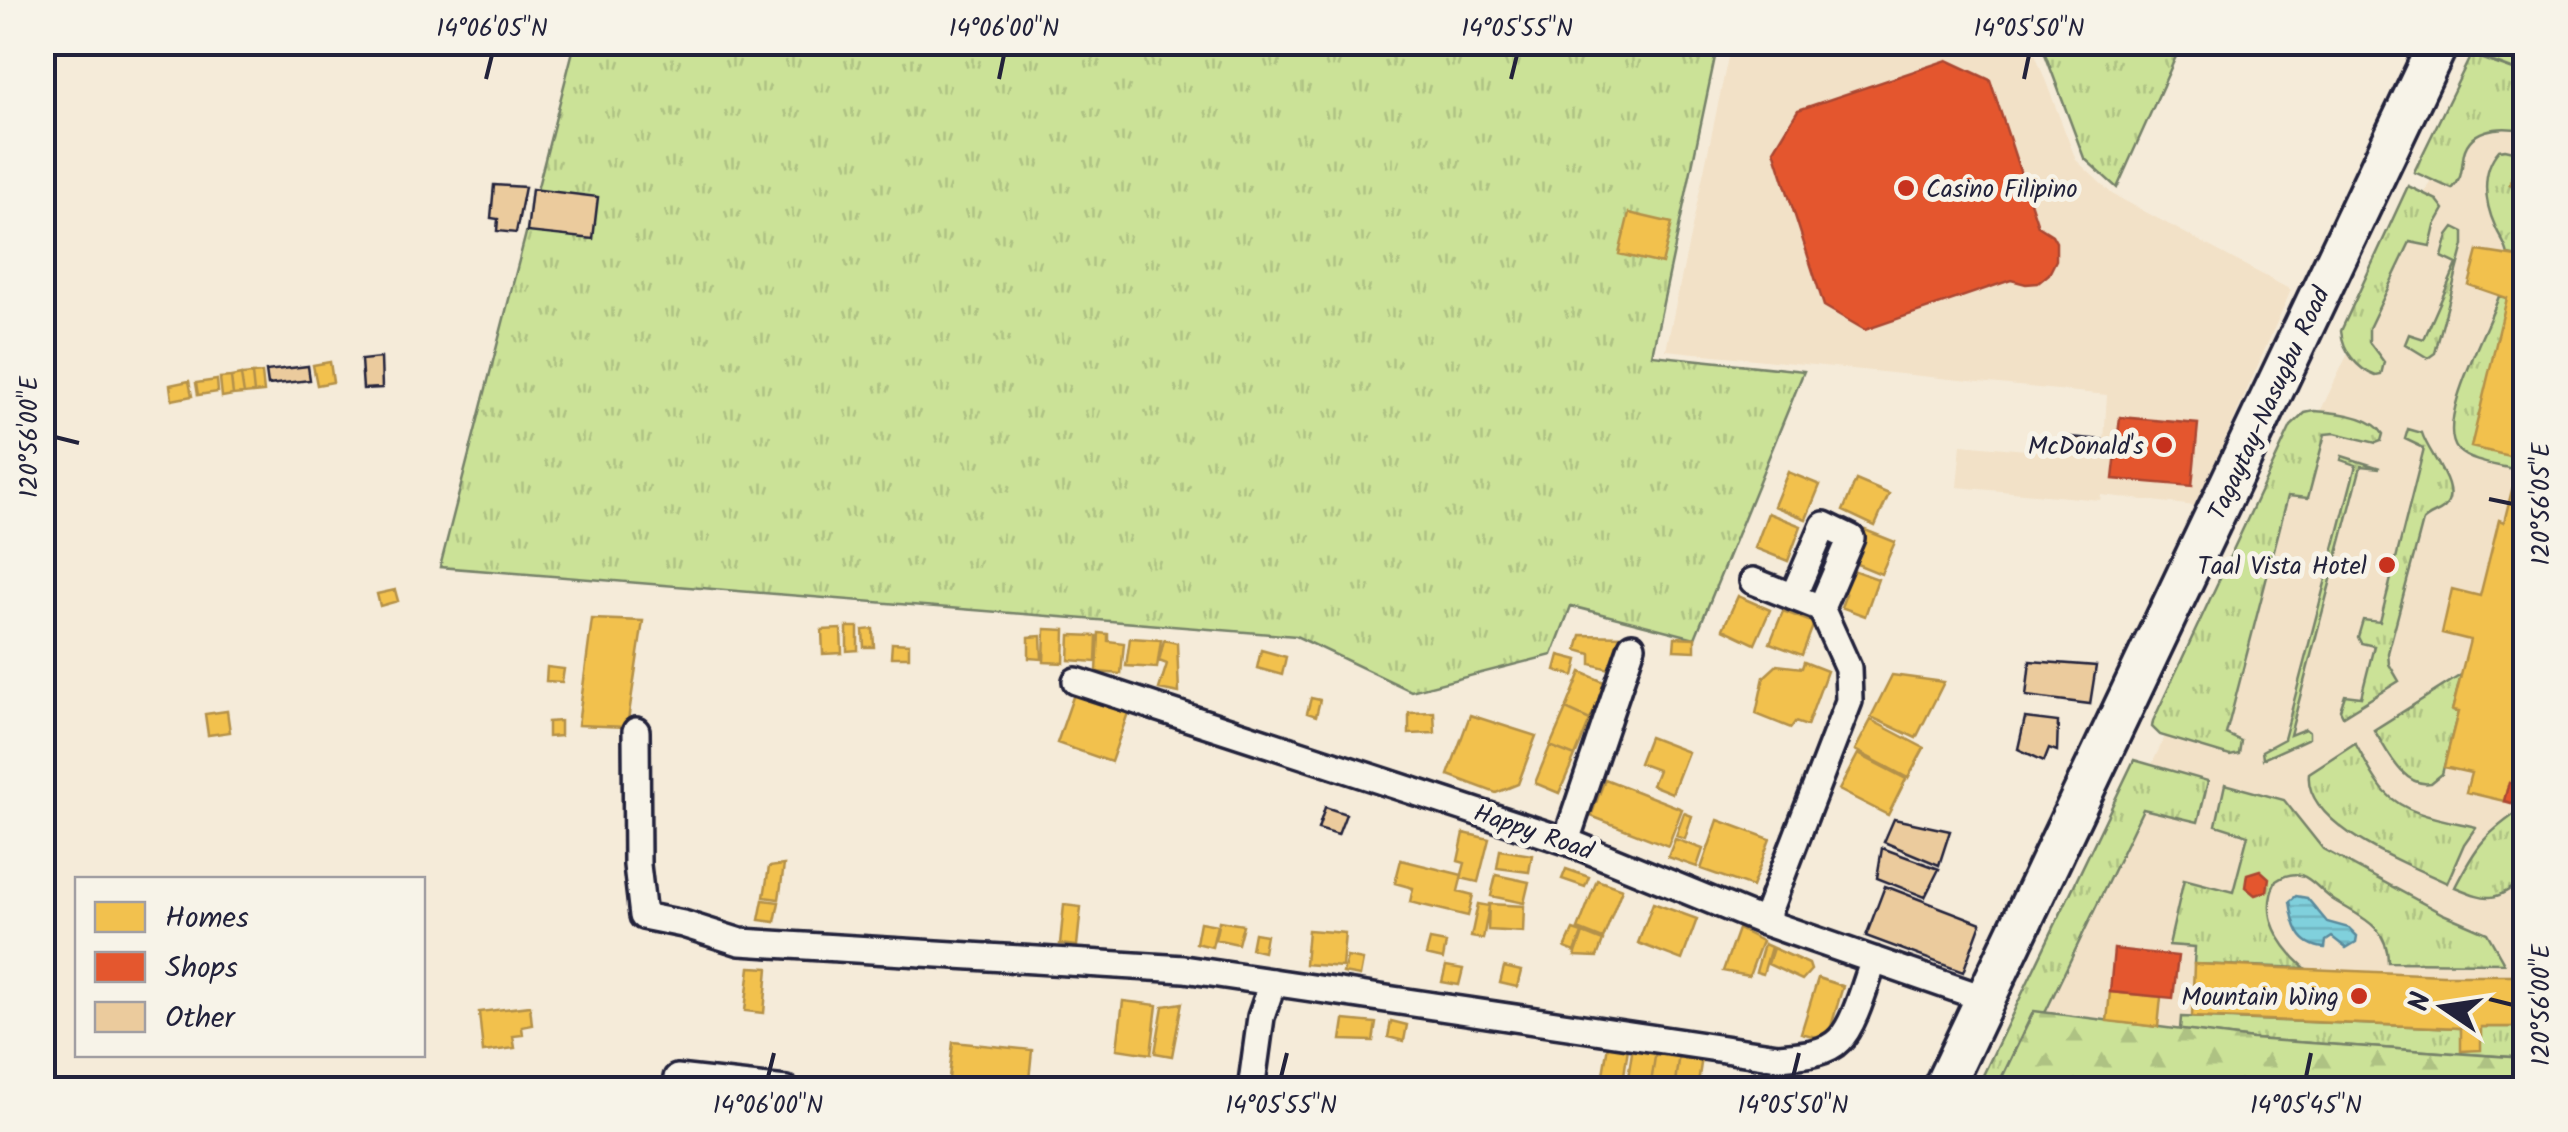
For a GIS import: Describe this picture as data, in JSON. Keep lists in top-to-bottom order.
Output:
{
  "streets": {
    "main road": ["Tagaytay-Nasugbu Road"],
    "street": ["Happy Road"]
  },
  "crossings": [
    ["Tagaytay-Nasugbu Road", "Happy Road"]
  ],
  "places": [
    "Casino Filipino",
    "McDonald's",
    "Taal Vista Hotel",
    "Mountain Wing"
  ],
  "legend": ["Homes", "Shops", "Other"],
  "north": "left",
  "coordinates": [
    "14°06'05\"N",
    "14°06'00\"N",
    "14°05'55\"N",
    "14°05'50\"N",
    "120°56'00\"E",
    "120°56'05\"E",
    "14°05'45\"N"
  ]
}
